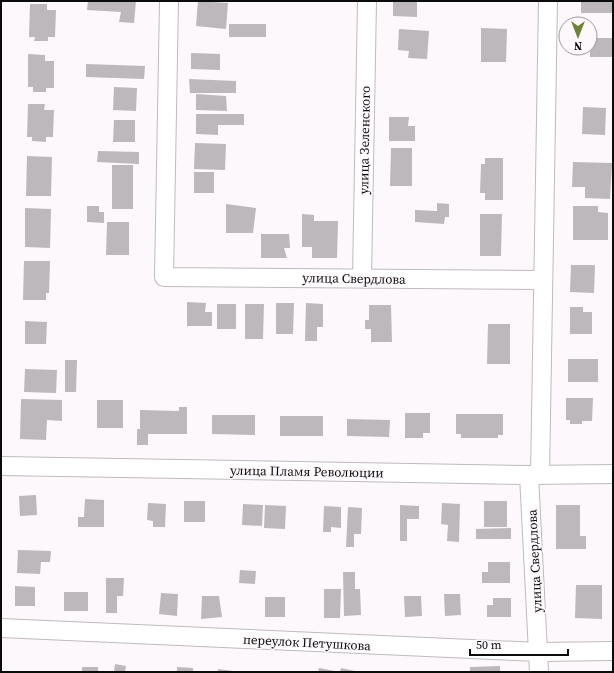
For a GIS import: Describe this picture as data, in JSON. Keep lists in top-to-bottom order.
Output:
{
  "streets": {
    "street": [
      "улица Зеленского",
      "улица Свердлова",
      "улица Пламя Революции",
      "переулок Петушкова"
    ]
  },
  "crossings": [
    ["улица Зеленского", "улица Свердлова"],
    ["улица Свердлова", "улица Пламя Революции"],
    ["улица Свердлова", "переулок Петушкова"]
  ],
  "scale_bar": "50 m",
  "north": "bottom"
}
